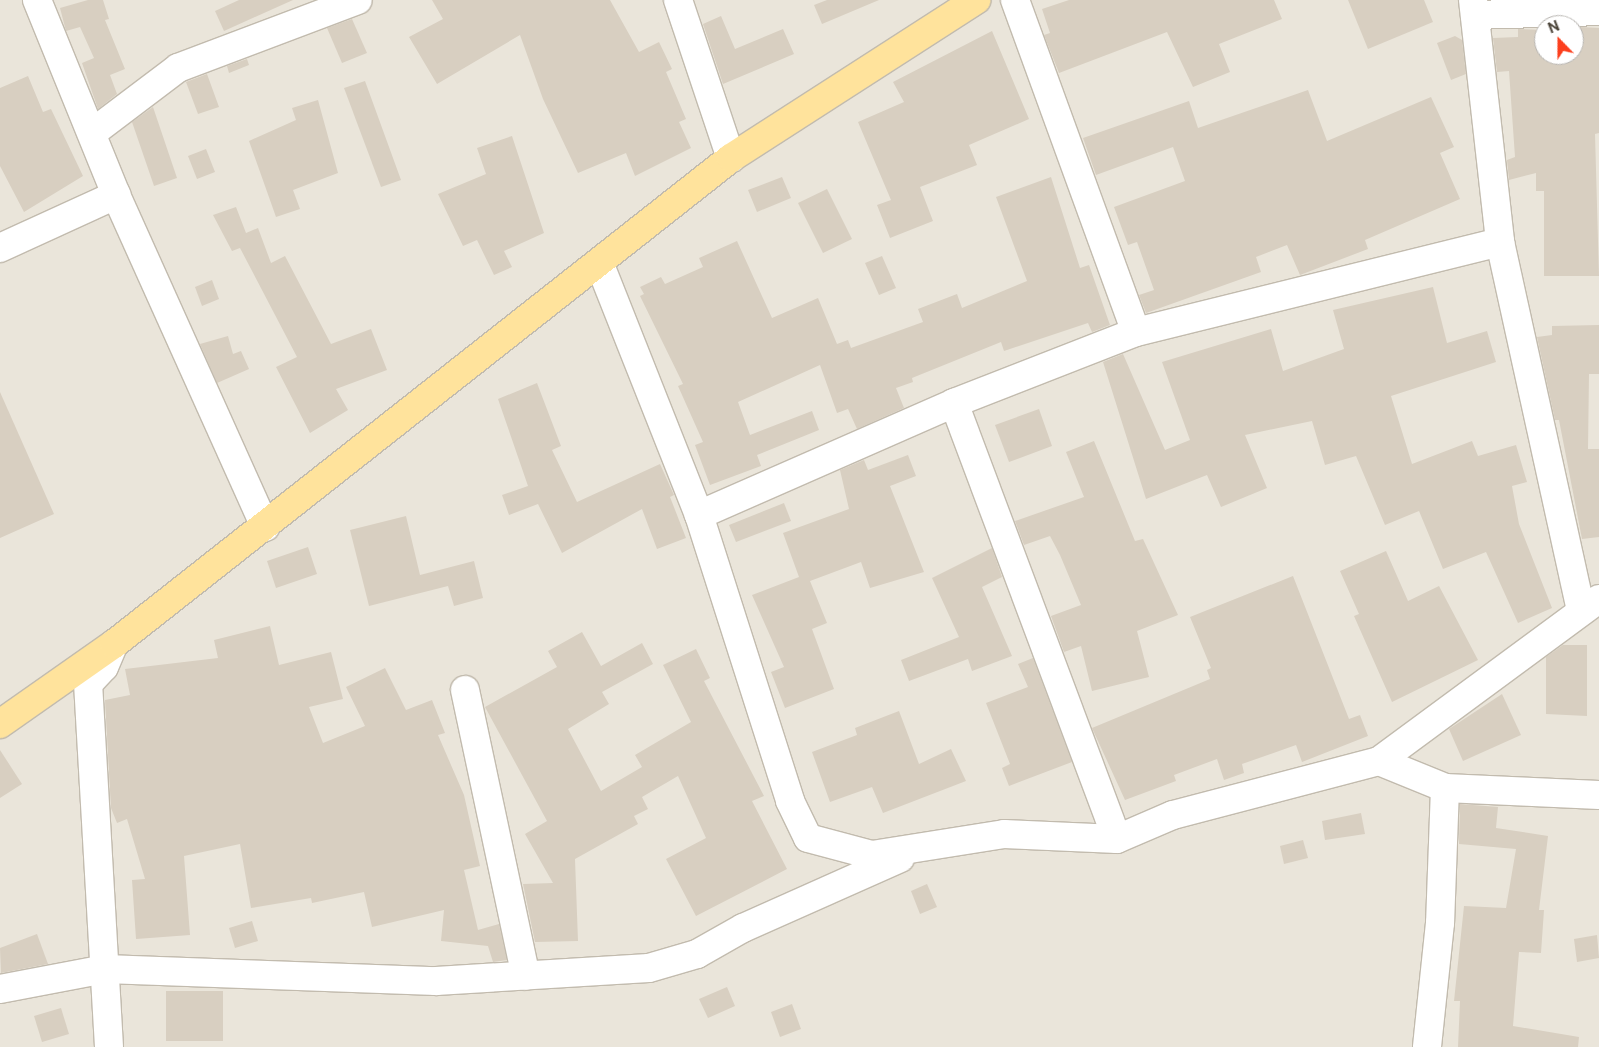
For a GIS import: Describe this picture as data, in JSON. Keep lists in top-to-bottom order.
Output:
{
  "north": "top"
}
